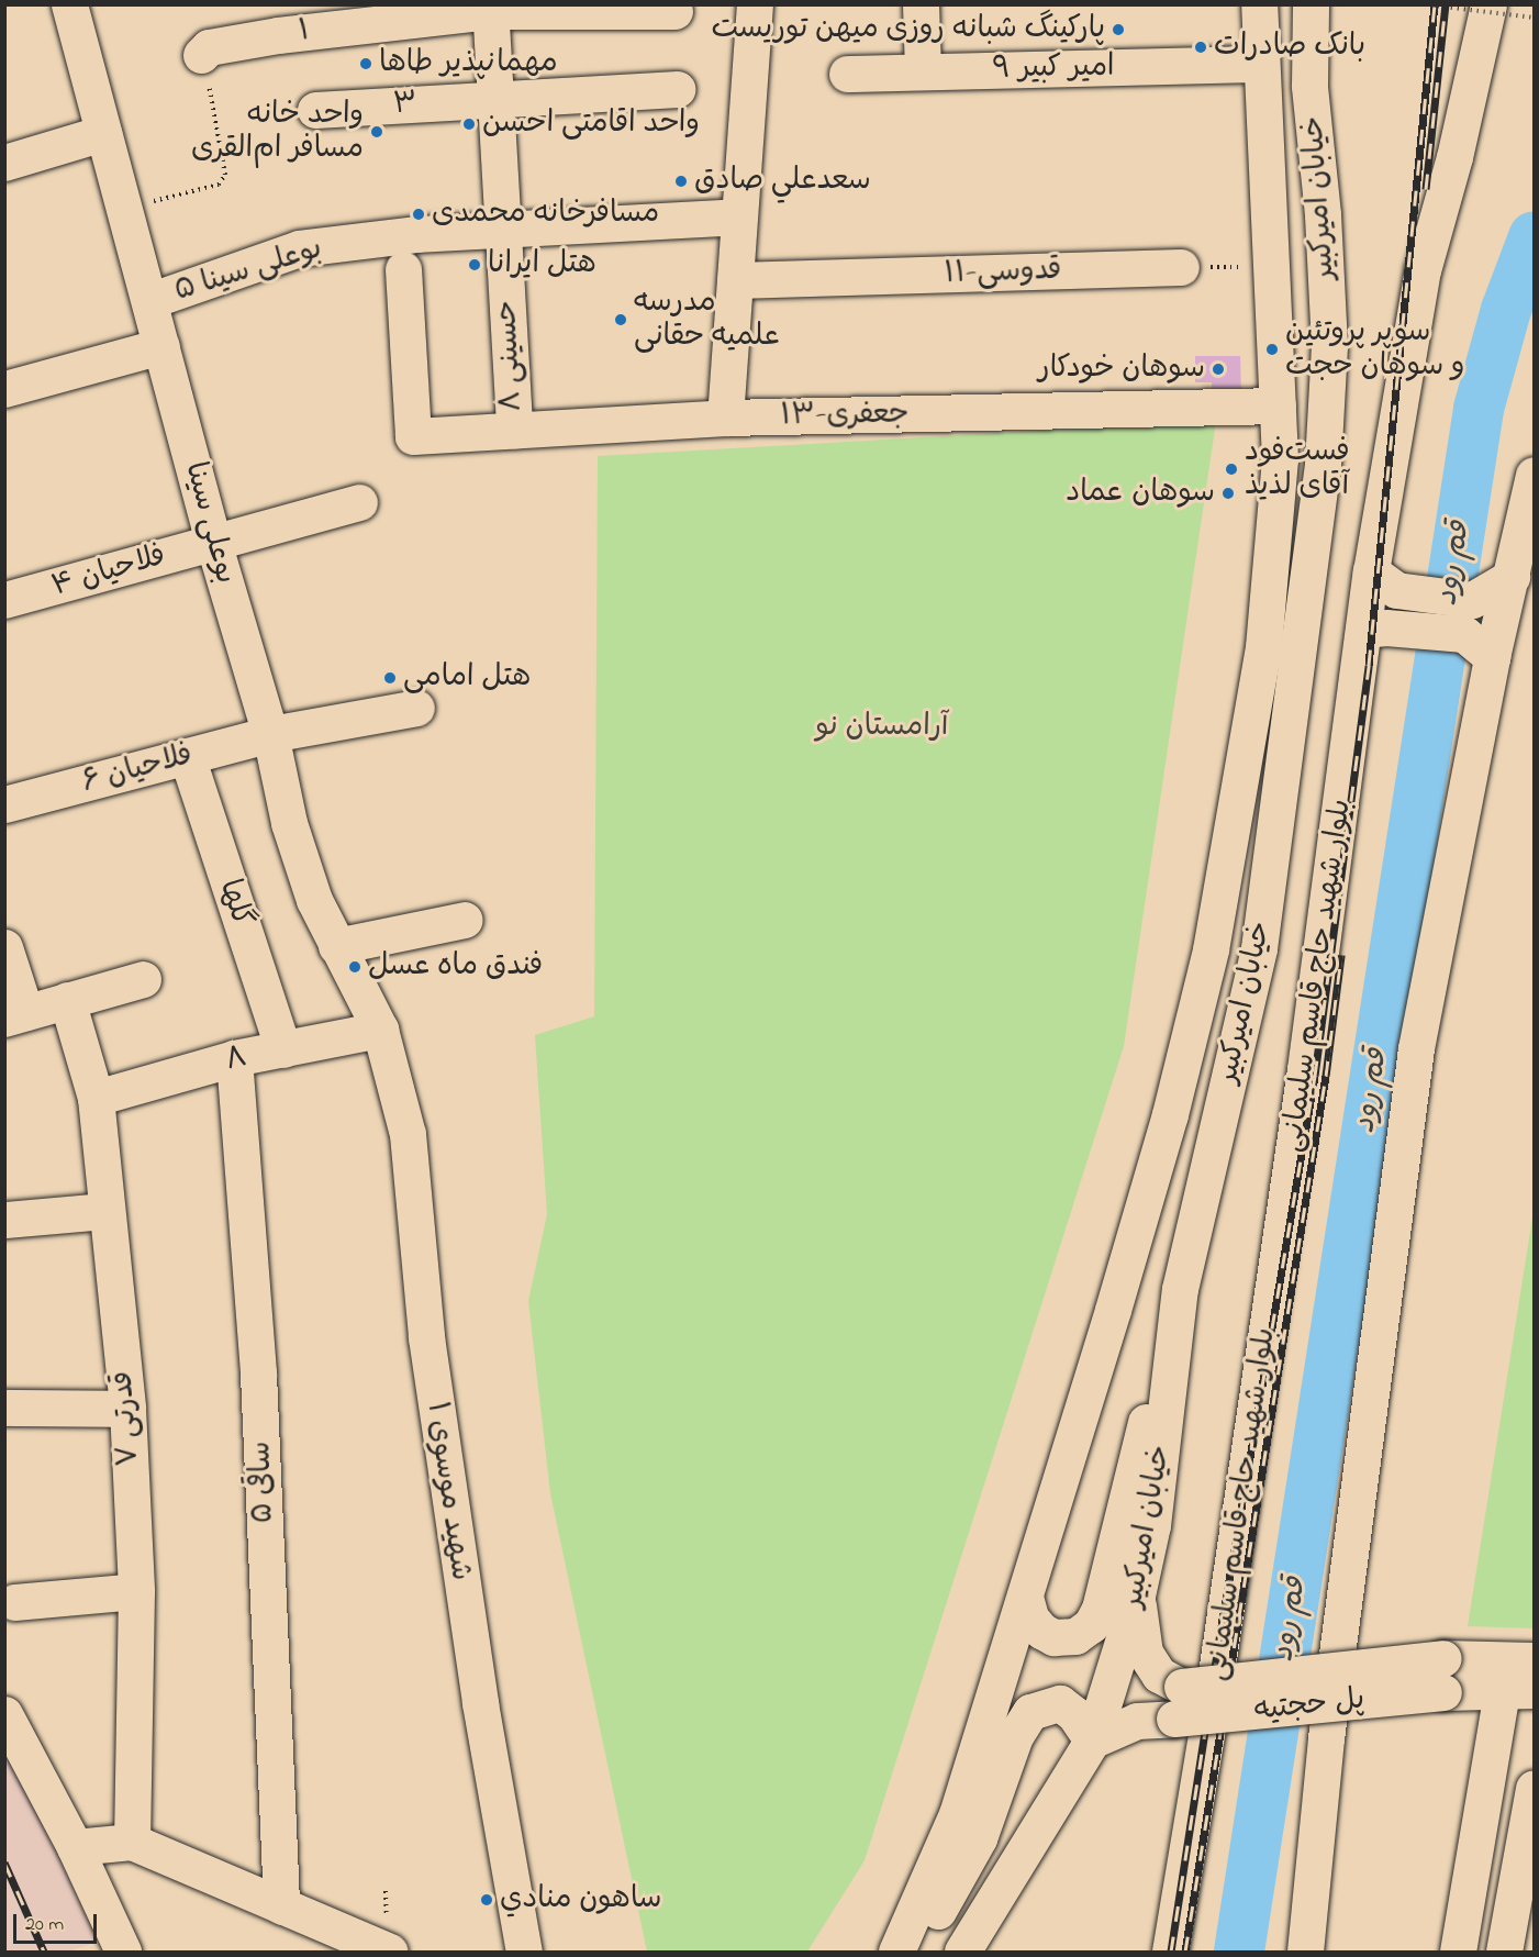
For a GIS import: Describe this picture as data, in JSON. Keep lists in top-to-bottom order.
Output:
{
  "streets": {
    "street": [
      "۱",
      "امیر کبیر ۹",
      "۳",
      "خیابان امیرکبیر",
      "بوعلی سینا ۵",
      "قدوسی-۱۱",
      "حسینی ۸",
      "جعفری-۱۳",
      "بوعلی سینا",
      "فلاحیان ۴",
      "فلاحیان ۶",
      "گلها",
      "بلوار شهید حاج قاسم سلیمانی",
      "۸",
      "قدرتی ۷",
      "ساقی ۵",
      "شهید موسوی ۱",
      "پل حجتیه"
    ]
  },
  "crossings": [
    ["۱", "حسینی ۸"],
    ["امیر کبیر ۹", "خیابان امیرکبیر"],
    ["۳", "حسینی ۸"],
    ["خیابان امیرکبیر", "جعفری-۱۳"],
    ["خیابان امیرکبیر", "پل حجتیه"],
    ["بوعلی سینا ۵", "حسینی ۸"],
    ["بوعلی سینا ۵", "بوعلی سینا"],
    ["حسینی ۸", "جعفری-۱۳"],
    ["بوعلی سینا", "فلاحیان ۴"],
    ["بوعلی سینا", "فلاحیان ۶"],
    ["بوعلی سینا", "۸"],
    ["بوعلی سینا", "شهید موسوی ۱"],
    ["فلاحیان ۶", "گلها"],
    ["گلها", "۸"],
    ["۸", "قدرتی ۷"],
    ["۸", "ساقی ۵"],
    ["۸", "شهید موسوی ۱"]
  ],
  "water": ["قم رود"],
  "parks": ["آرامستان نو"],
  "places": [
    "پارکینگ شبانه روزی میهن توریست",
    "بانک صادرات",
    "مهمانپذیر طاها",
    "واحد اقامتی احسن",
    "واحد خانه مسافر ام‌القری",
    "سعدعلي صادق",
    "مسافرخانه محمدی",
    "هتل ایرانا",
    "مدرسه علمیه حقانی",
    "سوپر پروتئین و سوهان حجت",
    "سوهان خودکار",
    "فست‌فود آقای لذیذ",
    "سوهان عماد",
    "هتل امامی",
    "فندق ماه عسل",
    "ساهون منادي"
  ],
  "scale_bar": "20 m"
}
